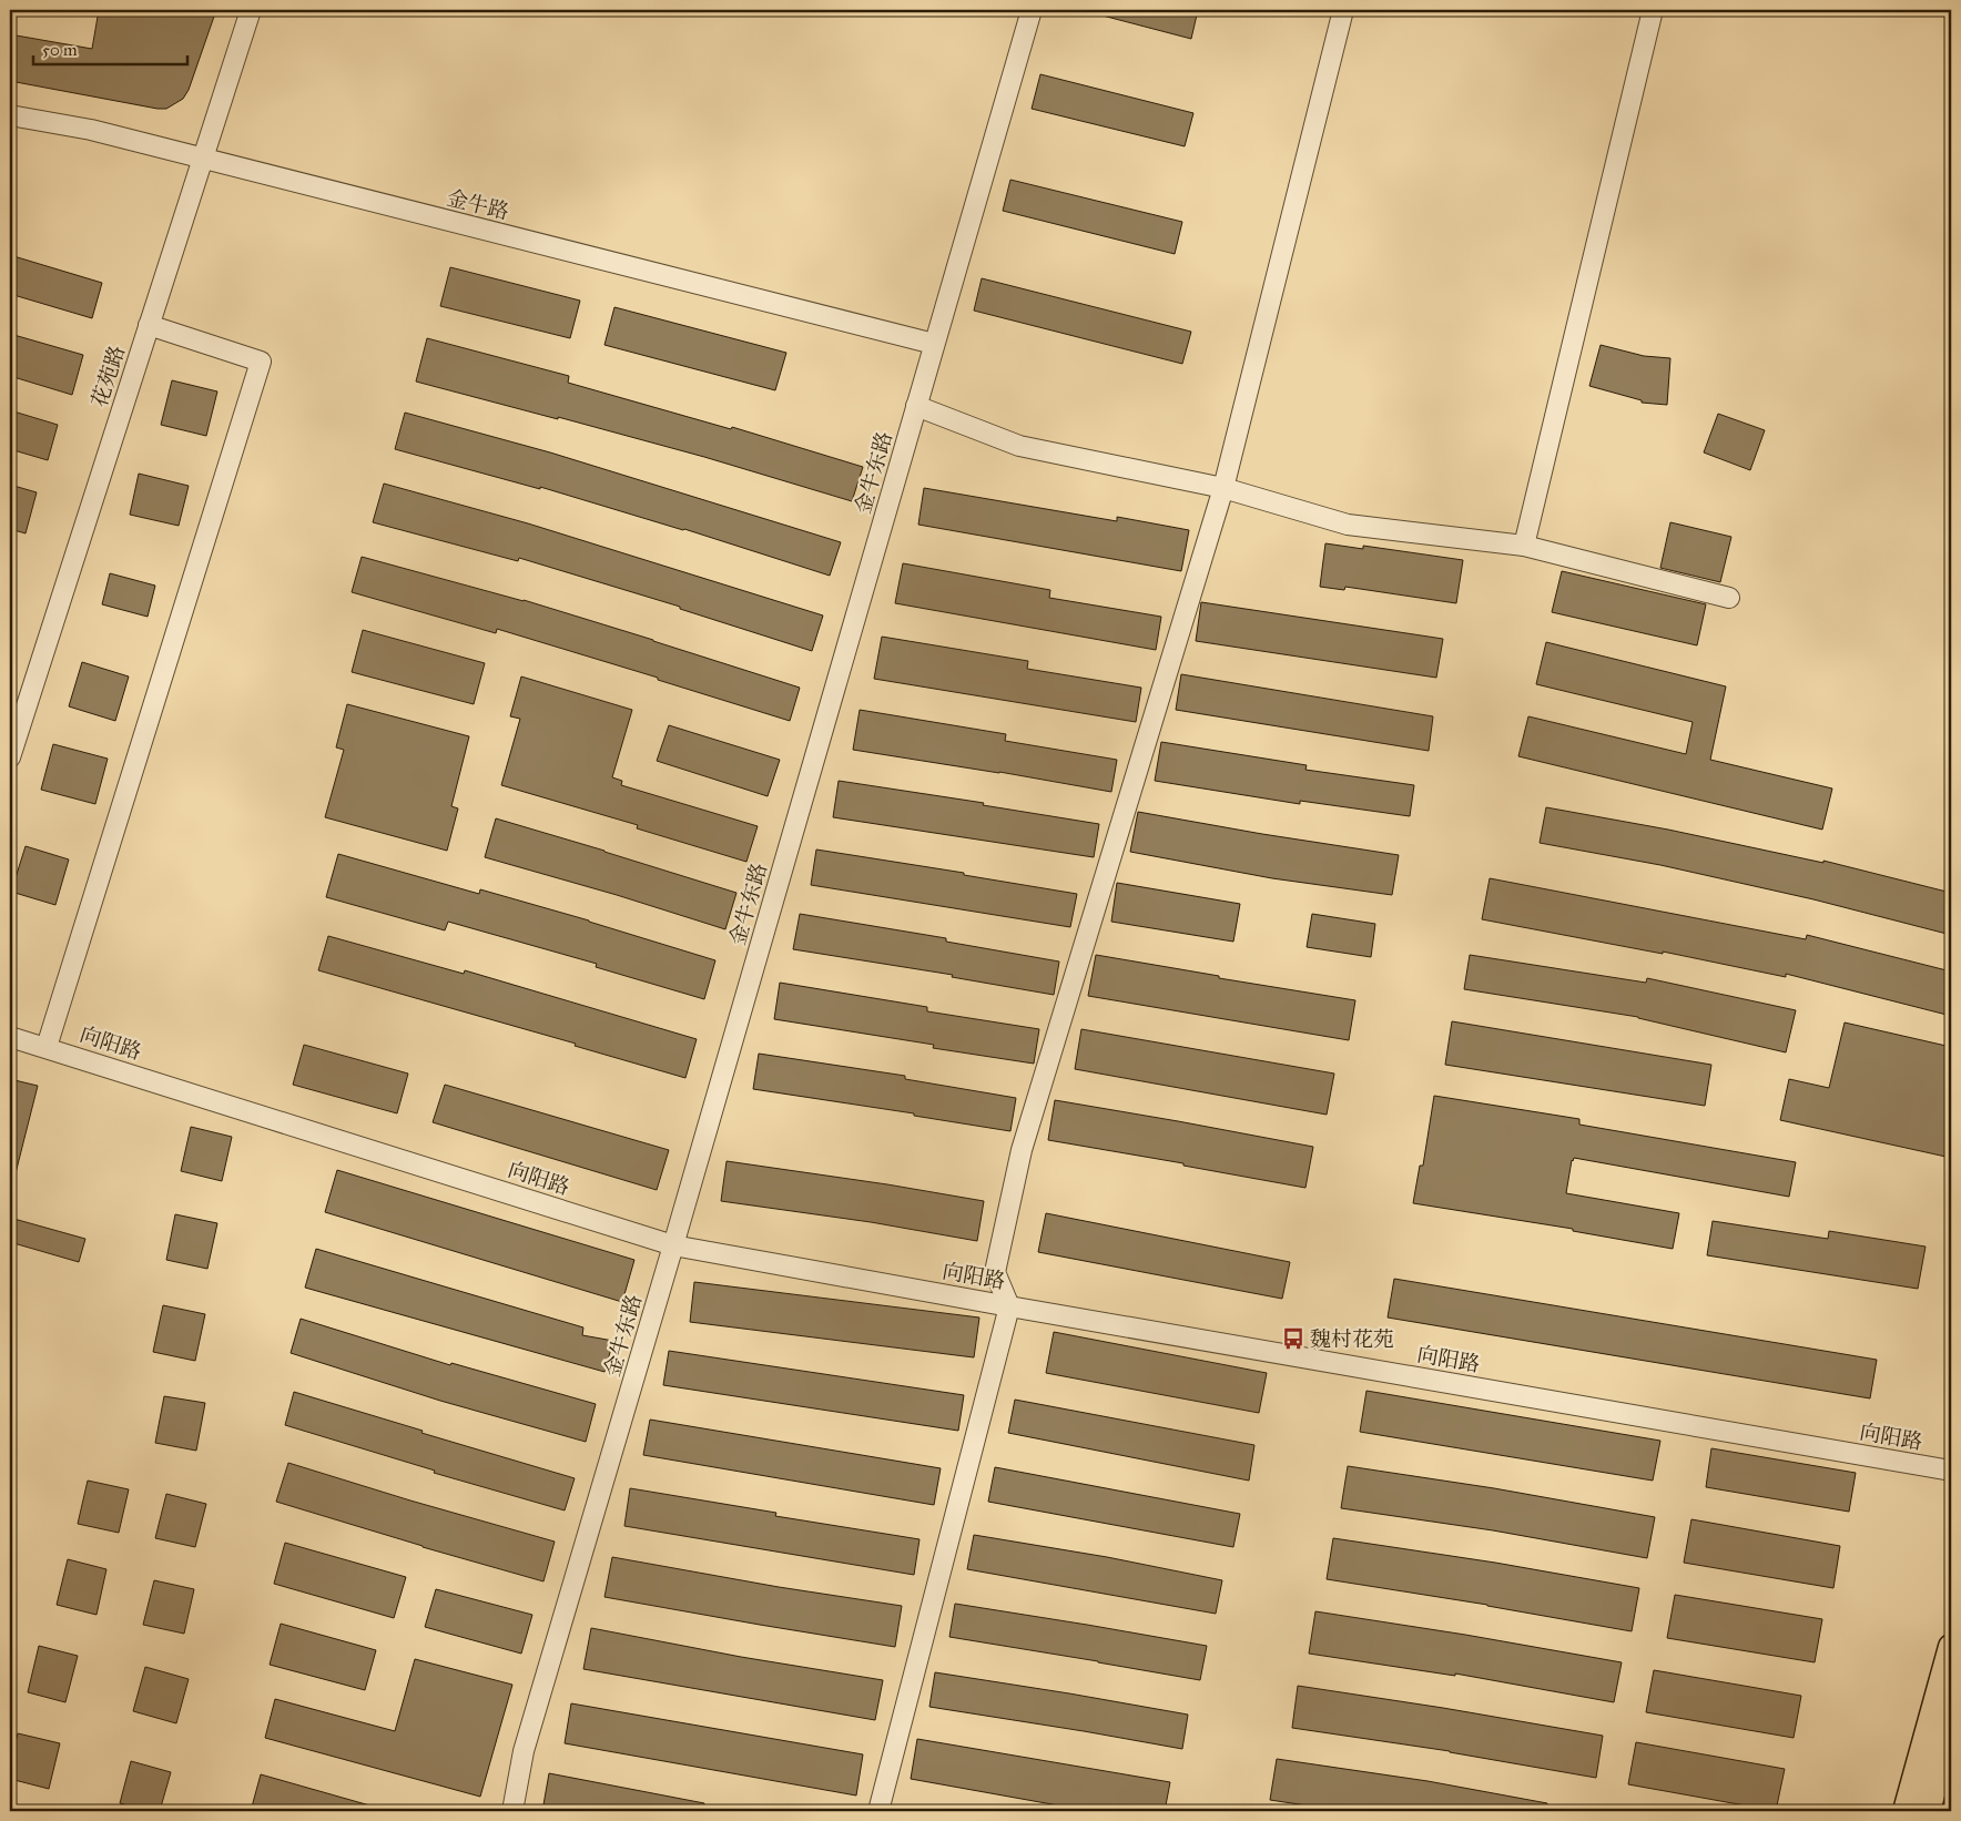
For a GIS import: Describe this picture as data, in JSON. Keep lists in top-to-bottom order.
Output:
{
  "streets": {
    "street": [
      "金牛路",
      "花苑路",
      "金牛东路",
      "向阳路"
    ]
  },
  "crossings": [
    ["金牛路", "花苑路"],
    ["金牛路", "金牛东路"],
    ["金牛东路", "向阳路"]
  ],
  "places": {
    "bus stop": ["魏村花苑"]
  },
  "scale_bar": "50 m"
}
